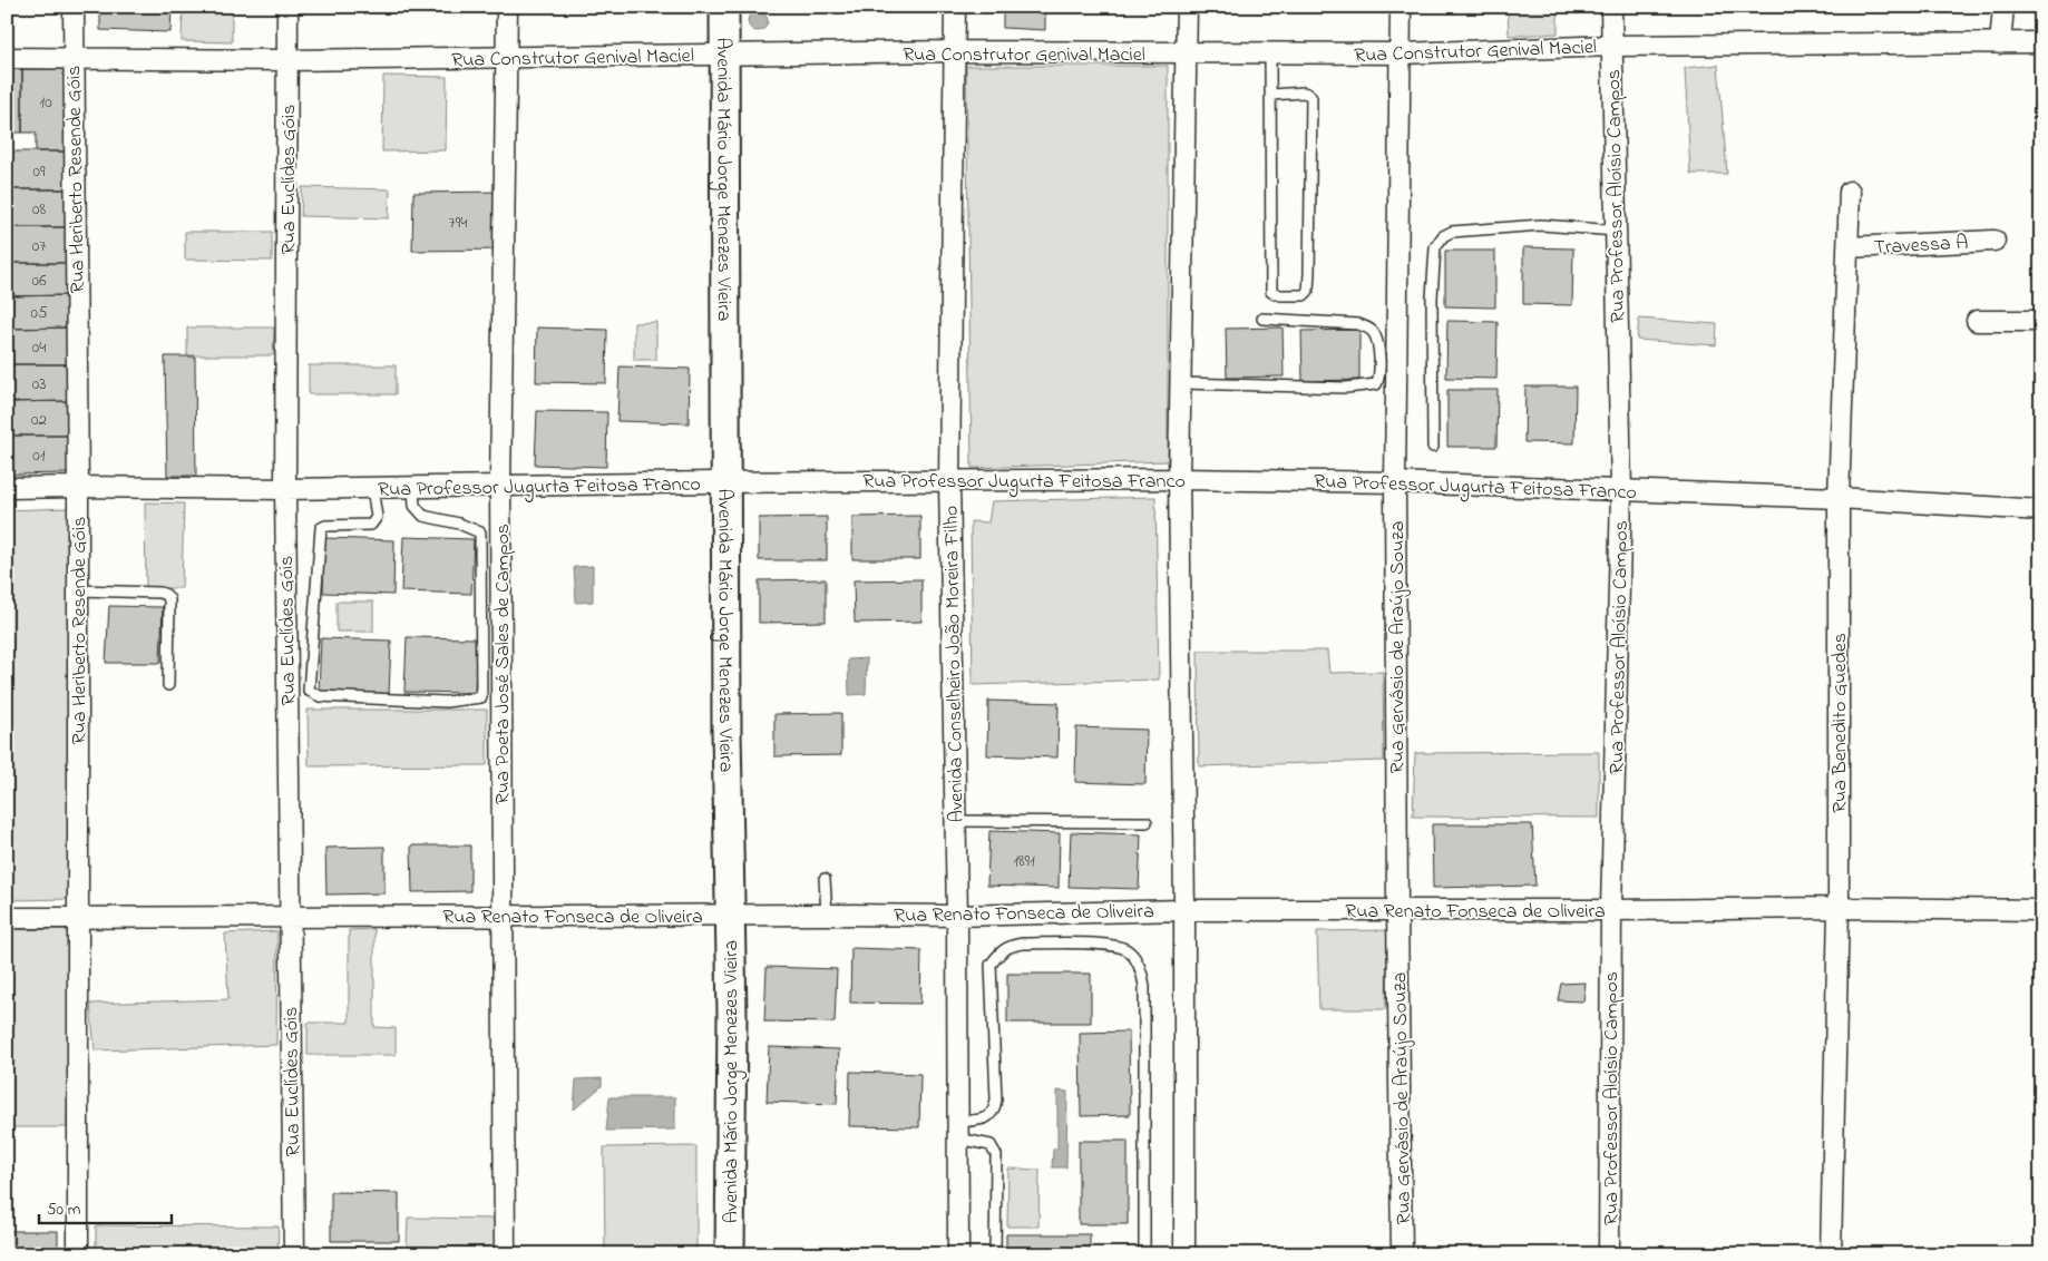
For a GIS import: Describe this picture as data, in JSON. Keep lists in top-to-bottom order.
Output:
{
  "streets": {
    "street": [
      "Rua Construtor Genival Maciel",
      "Rua Heriberto Resende Góis",
      "Rua Euclídes Góis",
      "Avenida Mário Jorge Menezes Vieira",
      "Rua Professor Aloísio Campos",
      "Travessa A",
      "Rua Professor Jugurta Feitosa Franco",
      "Rua Gervásio de Araújo Souza",
      "Rua Poeta José Sales de Campos",
      "Avenida Conselheiro João Moreira Filho",
      "Rua Benedito Guedes",
      "Rua Renato Fonseca de Oliveira"
    ]
  },
  "crossings": [
    ["Rua Construtor Genival Maciel", "Rua Heriberto Resende Góis"],
    ["Rua Construtor Genival Maciel", "Rua Euclídes Góis"],
    ["Rua Construtor Genival Maciel", "Avenida Mário Jorge Menezes Vieira"],
    ["Rua Construtor Genival Maciel", "Rua Professor Aloísio Campos"],
    ["Rua Construtor Genival Maciel", "Rua Gervásio de Araújo Souza"],
    ["Rua Construtor Genival Maciel", "Rua Poeta José Sales de Campos"],
    ["Rua Construtor Genival Maciel", "Avenida Conselheiro João Moreira Filho"],
    ["Rua Heriberto Resende Góis", "Rua Professor Jugurta Feitosa Franco"],
    ["Rua Heriberto Resende Góis", "Rua Renato Fonseca de Oliveira"],
    ["Rua Euclídes Góis", "Rua Professor Jugurta Feitosa Franco"],
    ["Rua Euclídes Góis", "Rua Renato Fonseca de Oliveira"],
    ["Avenida Mário Jorge Menezes Vieira", "Rua Professor Jugurta Feitosa Franco"],
    ["Avenida Mário Jorge Menezes Vieira", "Rua Renato Fonseca de Oliveira"],
    ["Rua Professor Aloísio Campos", "Rua Professor Jugurta Feitosa Franco"],
    ["Rua Professor Aloísio Campos", "Rua Renato Fonseca de Oliveira"],
    ["Travessa A", "Rua Benedito Guedes"],
    ["Rua Professor Jugurta Feitosa Franco", "Rua Gervásio de Araújo Souza"],
    ["Rua Professor Jugurta Feitosa Franco", "Rua Poeta José Sales de Campos"],
    ["Rua Professor Jugurta Feitosa Franco", "Avenida Conselheiro João Moreira Filho"],
    ["Rua Professor Jugurta Feitosa Franco", "Rua Benedito Guedes"],
    ["Rua Gervásio de Araújo Souza", "Rua Renato Fonseca de Oliveira"],
    ["Rua Poeta José Sales de Campos", "Rua Renato Fonseca de Oliveira"],
    ["Avenida Conselheiro João Moreira Filho", "Rua Renato Fonseca de Oliveira"],
    ["Rua Benedito Guedes", "Rua Renato Fonseca de Oliveira"]
  ],
  "house_numbers": [
    "10",
    "09",
    "08",
    "794",
    "07",
    "06",
    "05",
    "04",
    "03",
    "02",
    "01",
    "1891"
  ],
  "scale_bar": "50 m"
}
